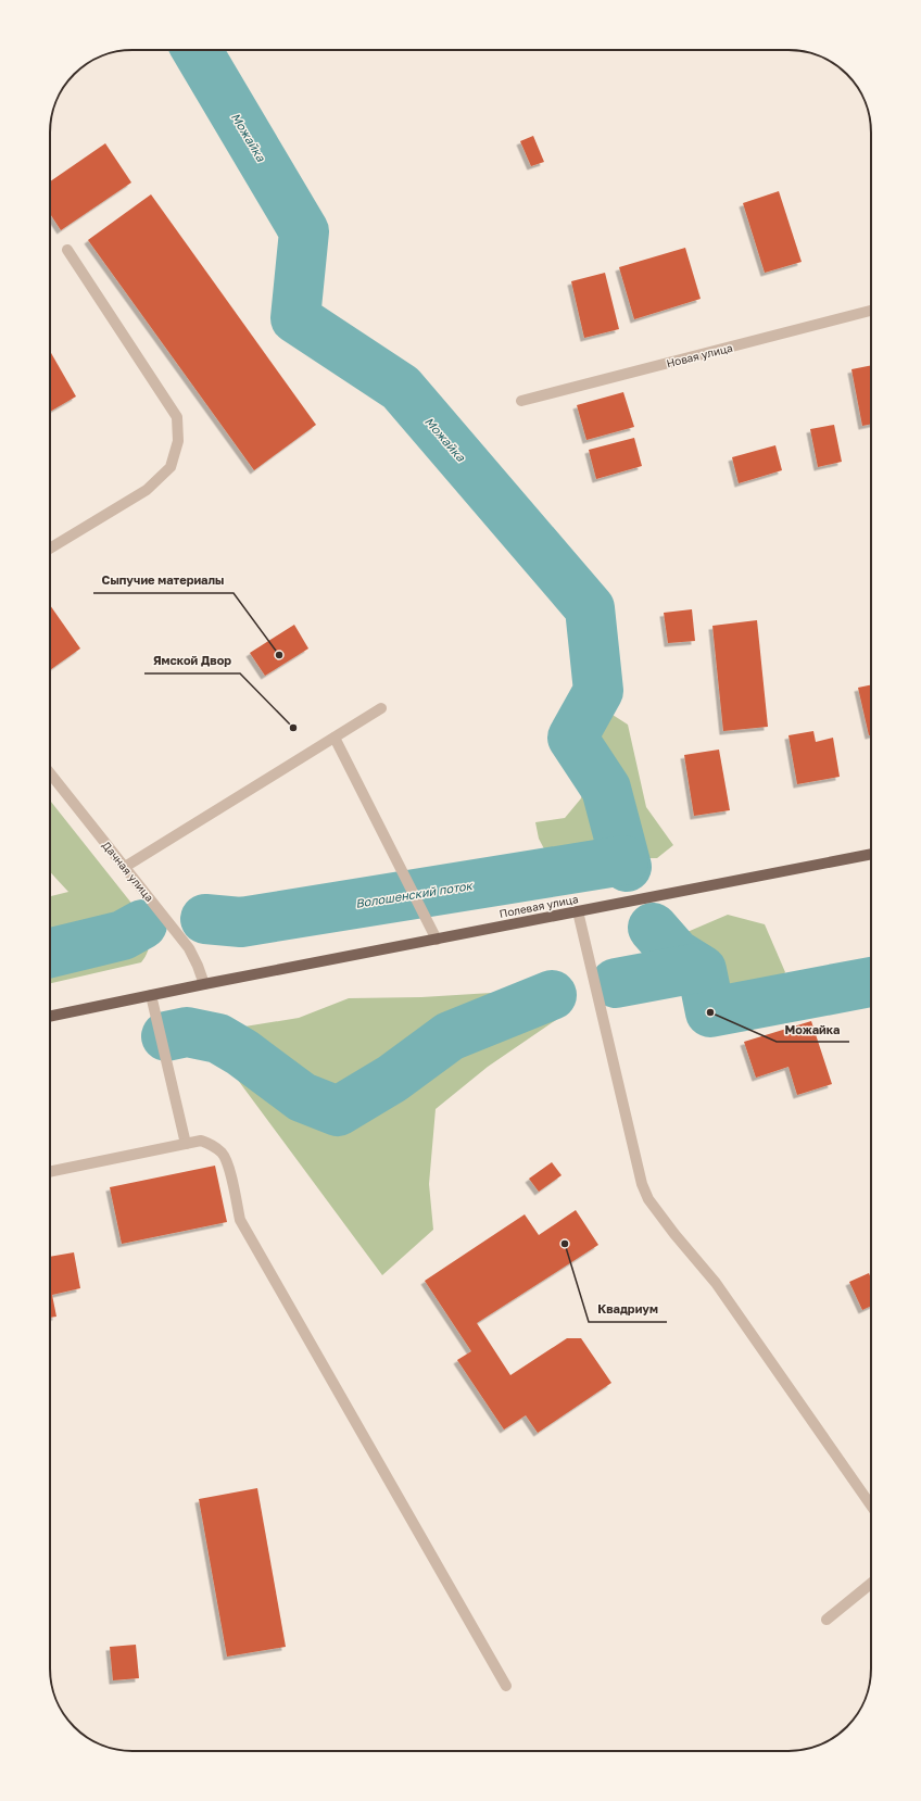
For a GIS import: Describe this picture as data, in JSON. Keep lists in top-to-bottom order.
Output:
{
  "streets": {
    "main road": ["Полевая улица"],
    "street": ["Новая улица", "Дачная улица"]
  },
  "crossings": [
    ["Дачная улица", "Полевая улица"]
  ],
  "water": ["Можайка", "Волошенский поток"],
  "places": [
    "Сыпучие материалы",
    "Ямской Двор",
    "Можайка",
    "Квадриум"
  ]
}
